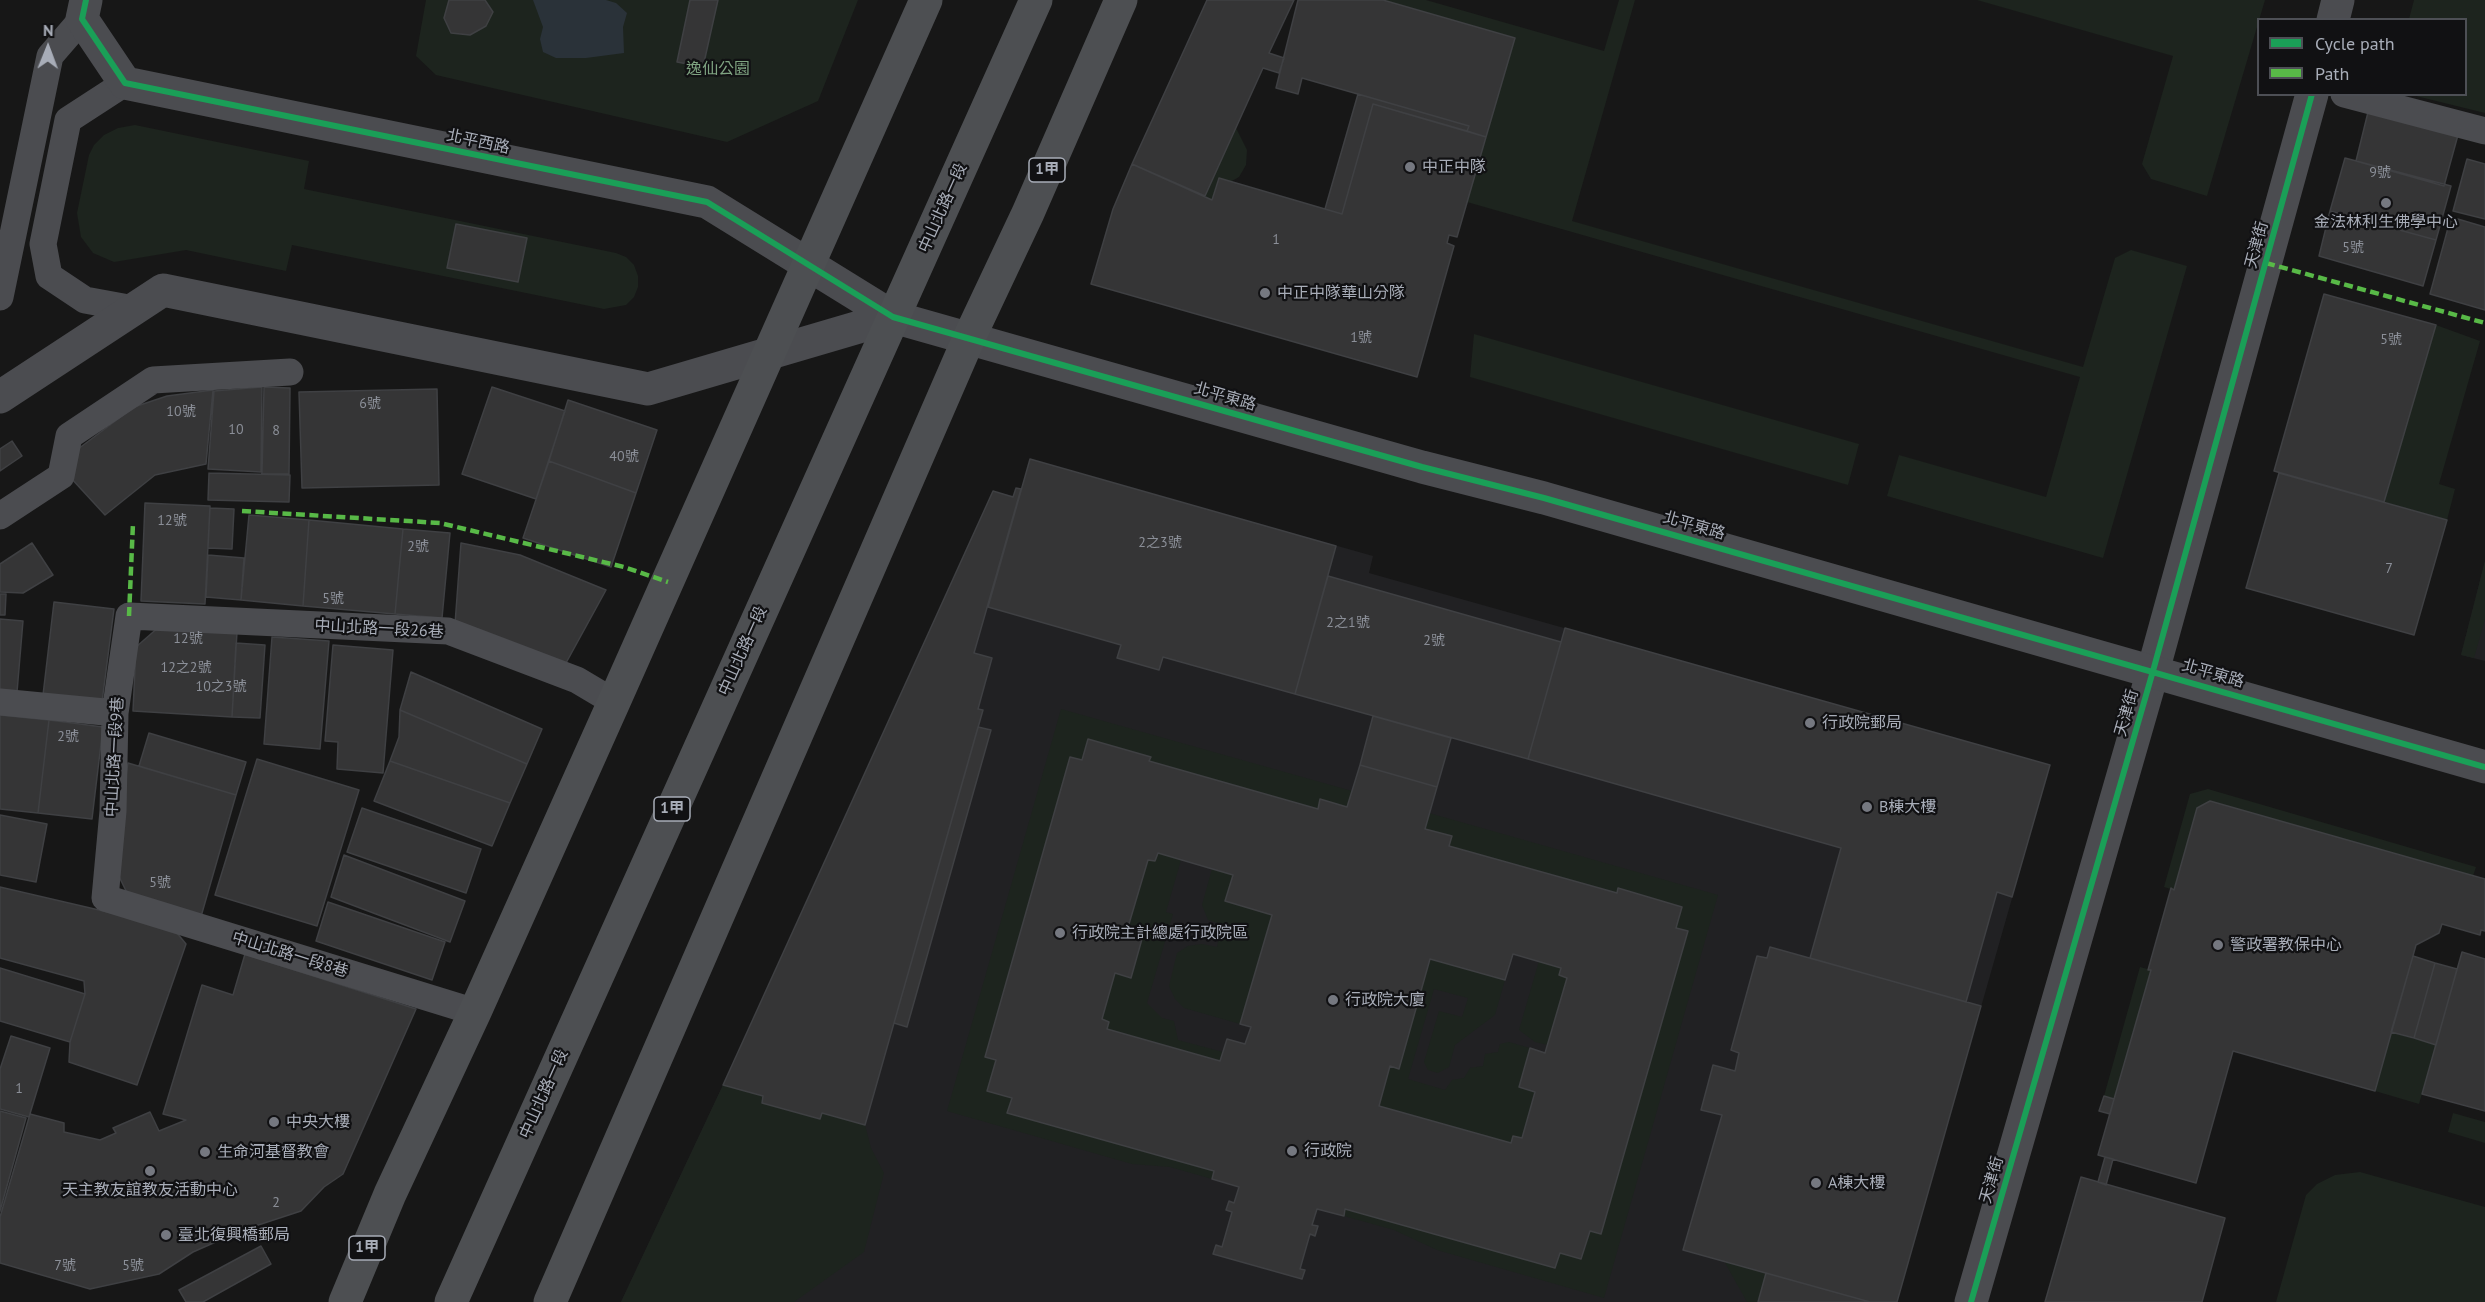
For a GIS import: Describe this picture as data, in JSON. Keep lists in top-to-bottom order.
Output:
{
  "streets": {
    "main road": ["1甲", "中山北路一段"],
    "street": ["北平西路", "天津街", "北平東路"],
    "lane": ["中山北路一段26巷", "中山北路一段9巷", "中山北路一段8巷"]
  },
  "crossings": [
    ["北平西路", "1甲"],
    ["北平西路", "中山北路一段"],
    ["北平西路", "北平東路"],
    ["1甲", "北平東路"],
    ["1甲", "中山北路一段26巷"],
    ["1甲", "中山北路一段8巷"],
    ["中山北路一段", "北平東路"],
    ["天津街", "北平東路"],
    ["中山北路一段26巷", "中山北路一段9巷"],
    ["中山北路一段9巷", "中山北路一段8巷"]
  ],
  "parks": ["逸仙公園"],
  "places": [
    "中正中隊",
    "金法林利生佛學中心",
    "中正中隊華山分隊",
    "行政院郵局",
    "B棟大樓",
    "行政院主計總處行政院區",
    "警政署教保中心",
    "行政院大廈",
    "中央大樓",
    "行政院",
    "生命河基督教會",
    "天主教友誼教友活動中心",
    "A棟大樓",
    "臺北復興橋郵局"
  ],
  "house_numbers": [
    "9號",
    "1",
    "5號",
    "1號",
    "5號",
    "6號",
    "10號",
    "10",
    "8",
    "40號",
    "12號",
    "2之3號",
    "2號",
    "7",
    "5號",
    "2之1號",
    "12號",
    "2號",
    "12之2號",
    "10之3號",
    "2號",
    "5號",
    "1",
    "2",
    "7號",
    "5號"
  ],
  "legend": ["Cycle path", "Path"],
  "north": "top"
}
